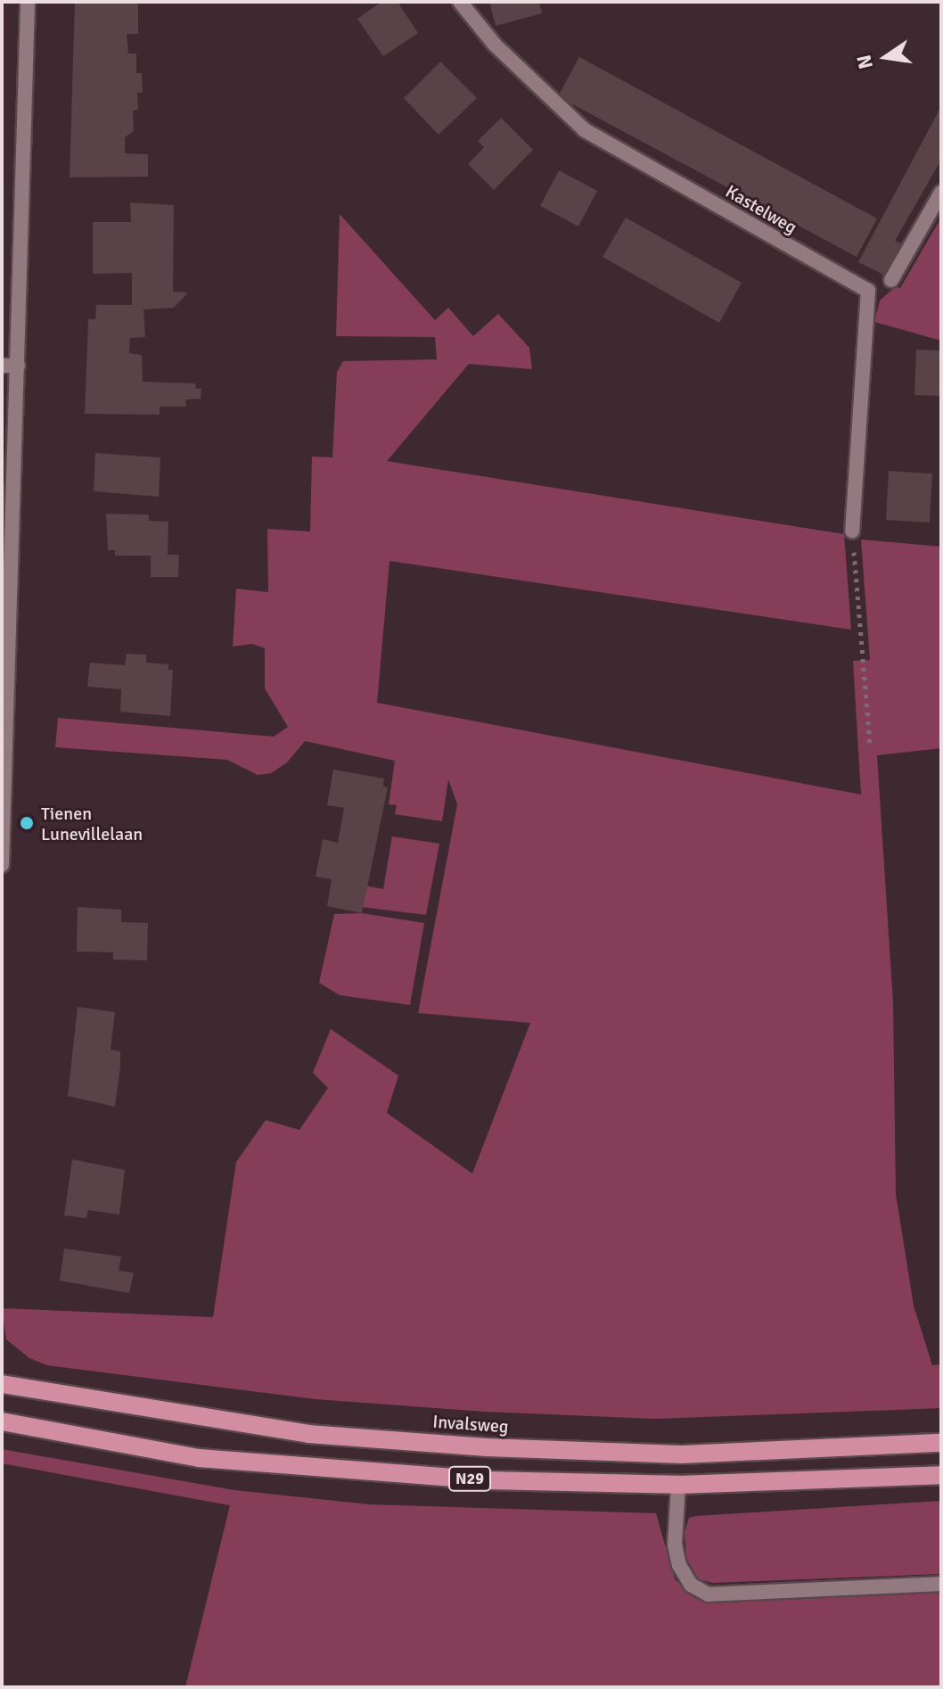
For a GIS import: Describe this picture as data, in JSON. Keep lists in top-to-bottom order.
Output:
{
  "streets": {
    "main road": ["Invalsweg", "N29"],
    "street": ["Kastelweg"]
  },
  "places": ["Tienen Lunevillelaan"],
  "north": "left"
}
